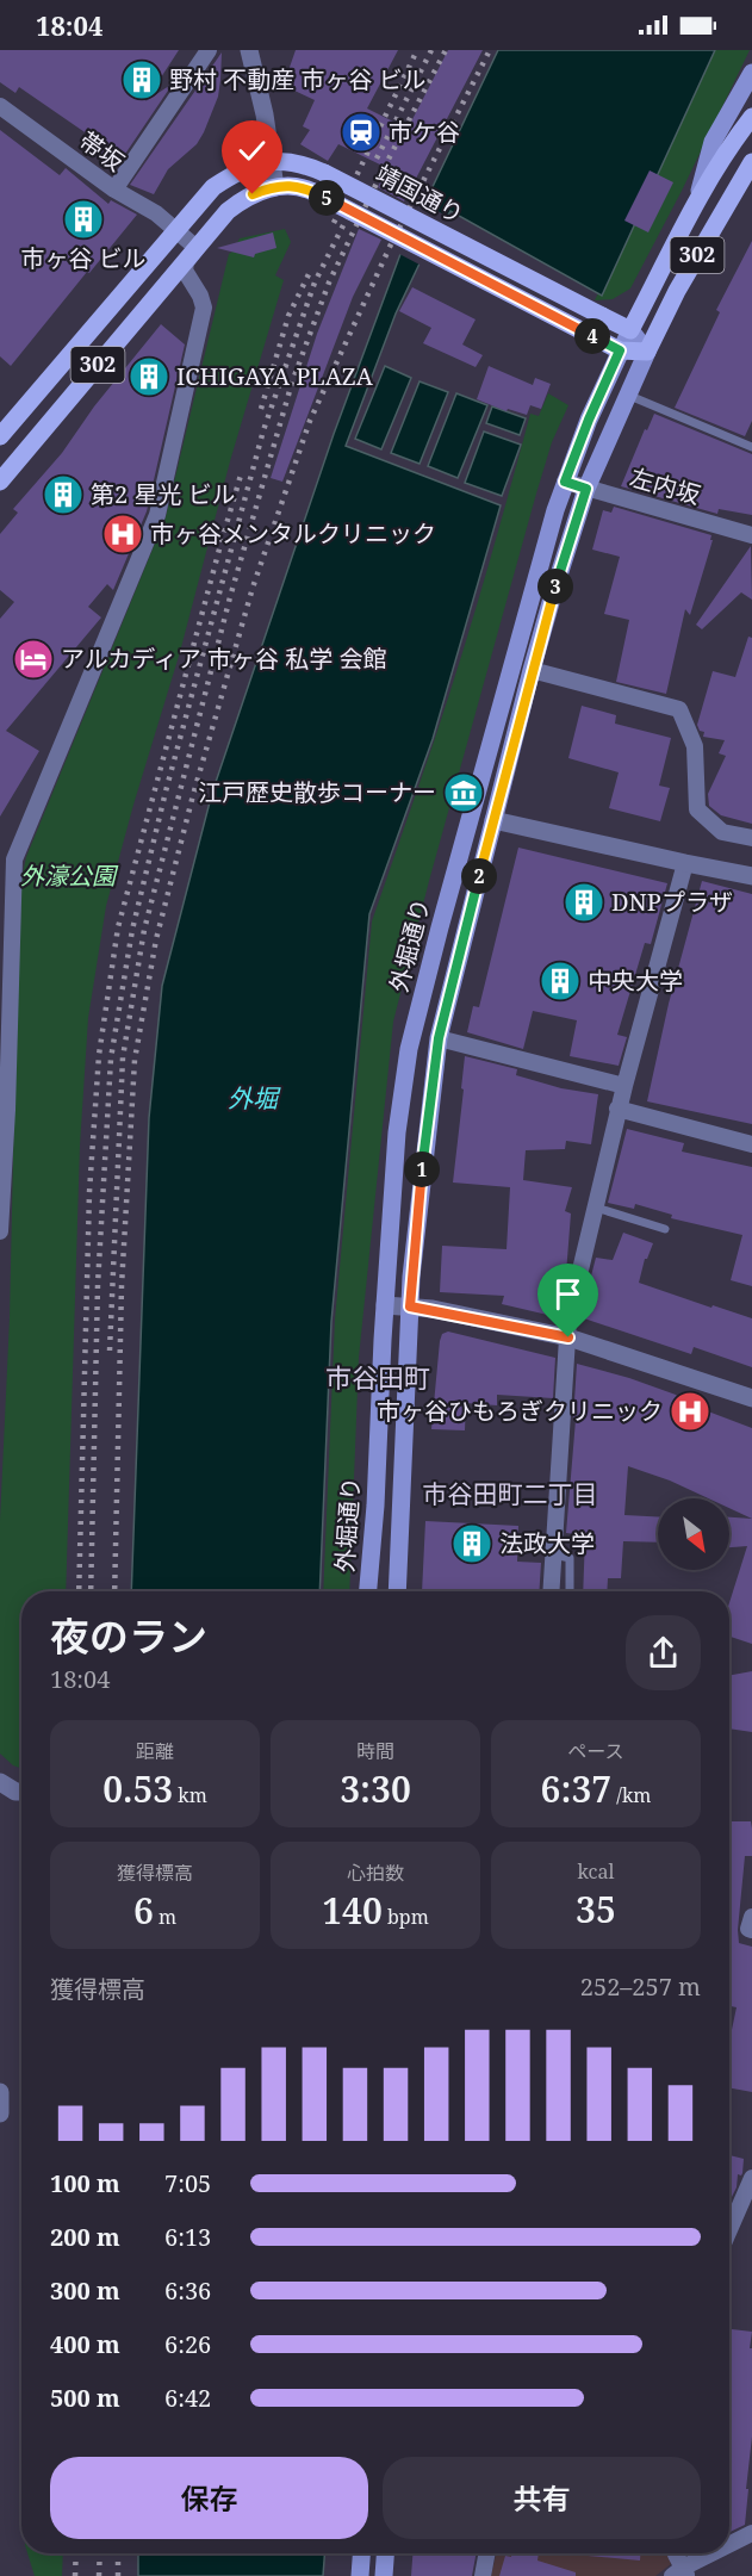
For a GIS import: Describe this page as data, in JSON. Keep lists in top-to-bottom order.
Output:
{
  "streets": {
    "main road": ["靖国通り", "302", "外堀通り"],
    "street": ["帯坂", "左内坂"]
  },
  "crossings": [
    ["帯坂", "302"],
    ["靖国通り", "302"],
    ["靖国通り", "外堀通り"],
    ["302", "外堀通り"],
    ["左内坂", "外堀通り"]
  ],
  "districts": ["市谷田町", "市谷田町二丁目"],
  "water": ["外堀"],
  "parks": ["外濠公園"],
  "places": {
    "building": [
      "野村 不動産 市ヶ谷 ビル",
      "市ヶ谷 ビル",
      "ICHIGAYA PLAZA",
      "第2 星光 ビル",
      "DNPプラザ",
      "中央大学",
      "法政大学"
    ],
    "station": ["市ケ谷"],
    "hospital": ["市ヶ谷メンタルクリニック", "市ヶ谷ひもろぎクリニック"],
    "hotel": ["アルカディア 市ヶ谷 私学 会館"],
    "museum": ["江戸歴史散歩コーナー"]
  },
  "north": "bottom right",
  "page": {
    "status": "18:04",
    "pins": [
      "5",
      "4",
      "3",
      "2",
      "1"
    ],
    "heading": ["夜のラン", "18:04"],
    "stats": [
      ["距離", "0.53 km"],
      ["時間", "3:30"],
      ["ペース", "6:37 /km"],
      ["獲得標高", "6 m"],
      ["心拍数", "140 bpm"],
      ["kcal", "35"]
    ],
    "chart": ["獲得標高", "252–257 m"],
    "list": [
      {
        "name": "100 m",
        "note": "7:05"
      },
      {
        "name": "200 m",
        "note": "6:13"
      },
      {
        "name": "300 m",
        "note": "6:36"
      },
      {
        "name": "400 m",
        "note": "6:26"
      },
      {
        "name": "500 m",
        "note": "6:42"
      }
    ],
    "buttons": ["保存", "共有"]
  }
}
